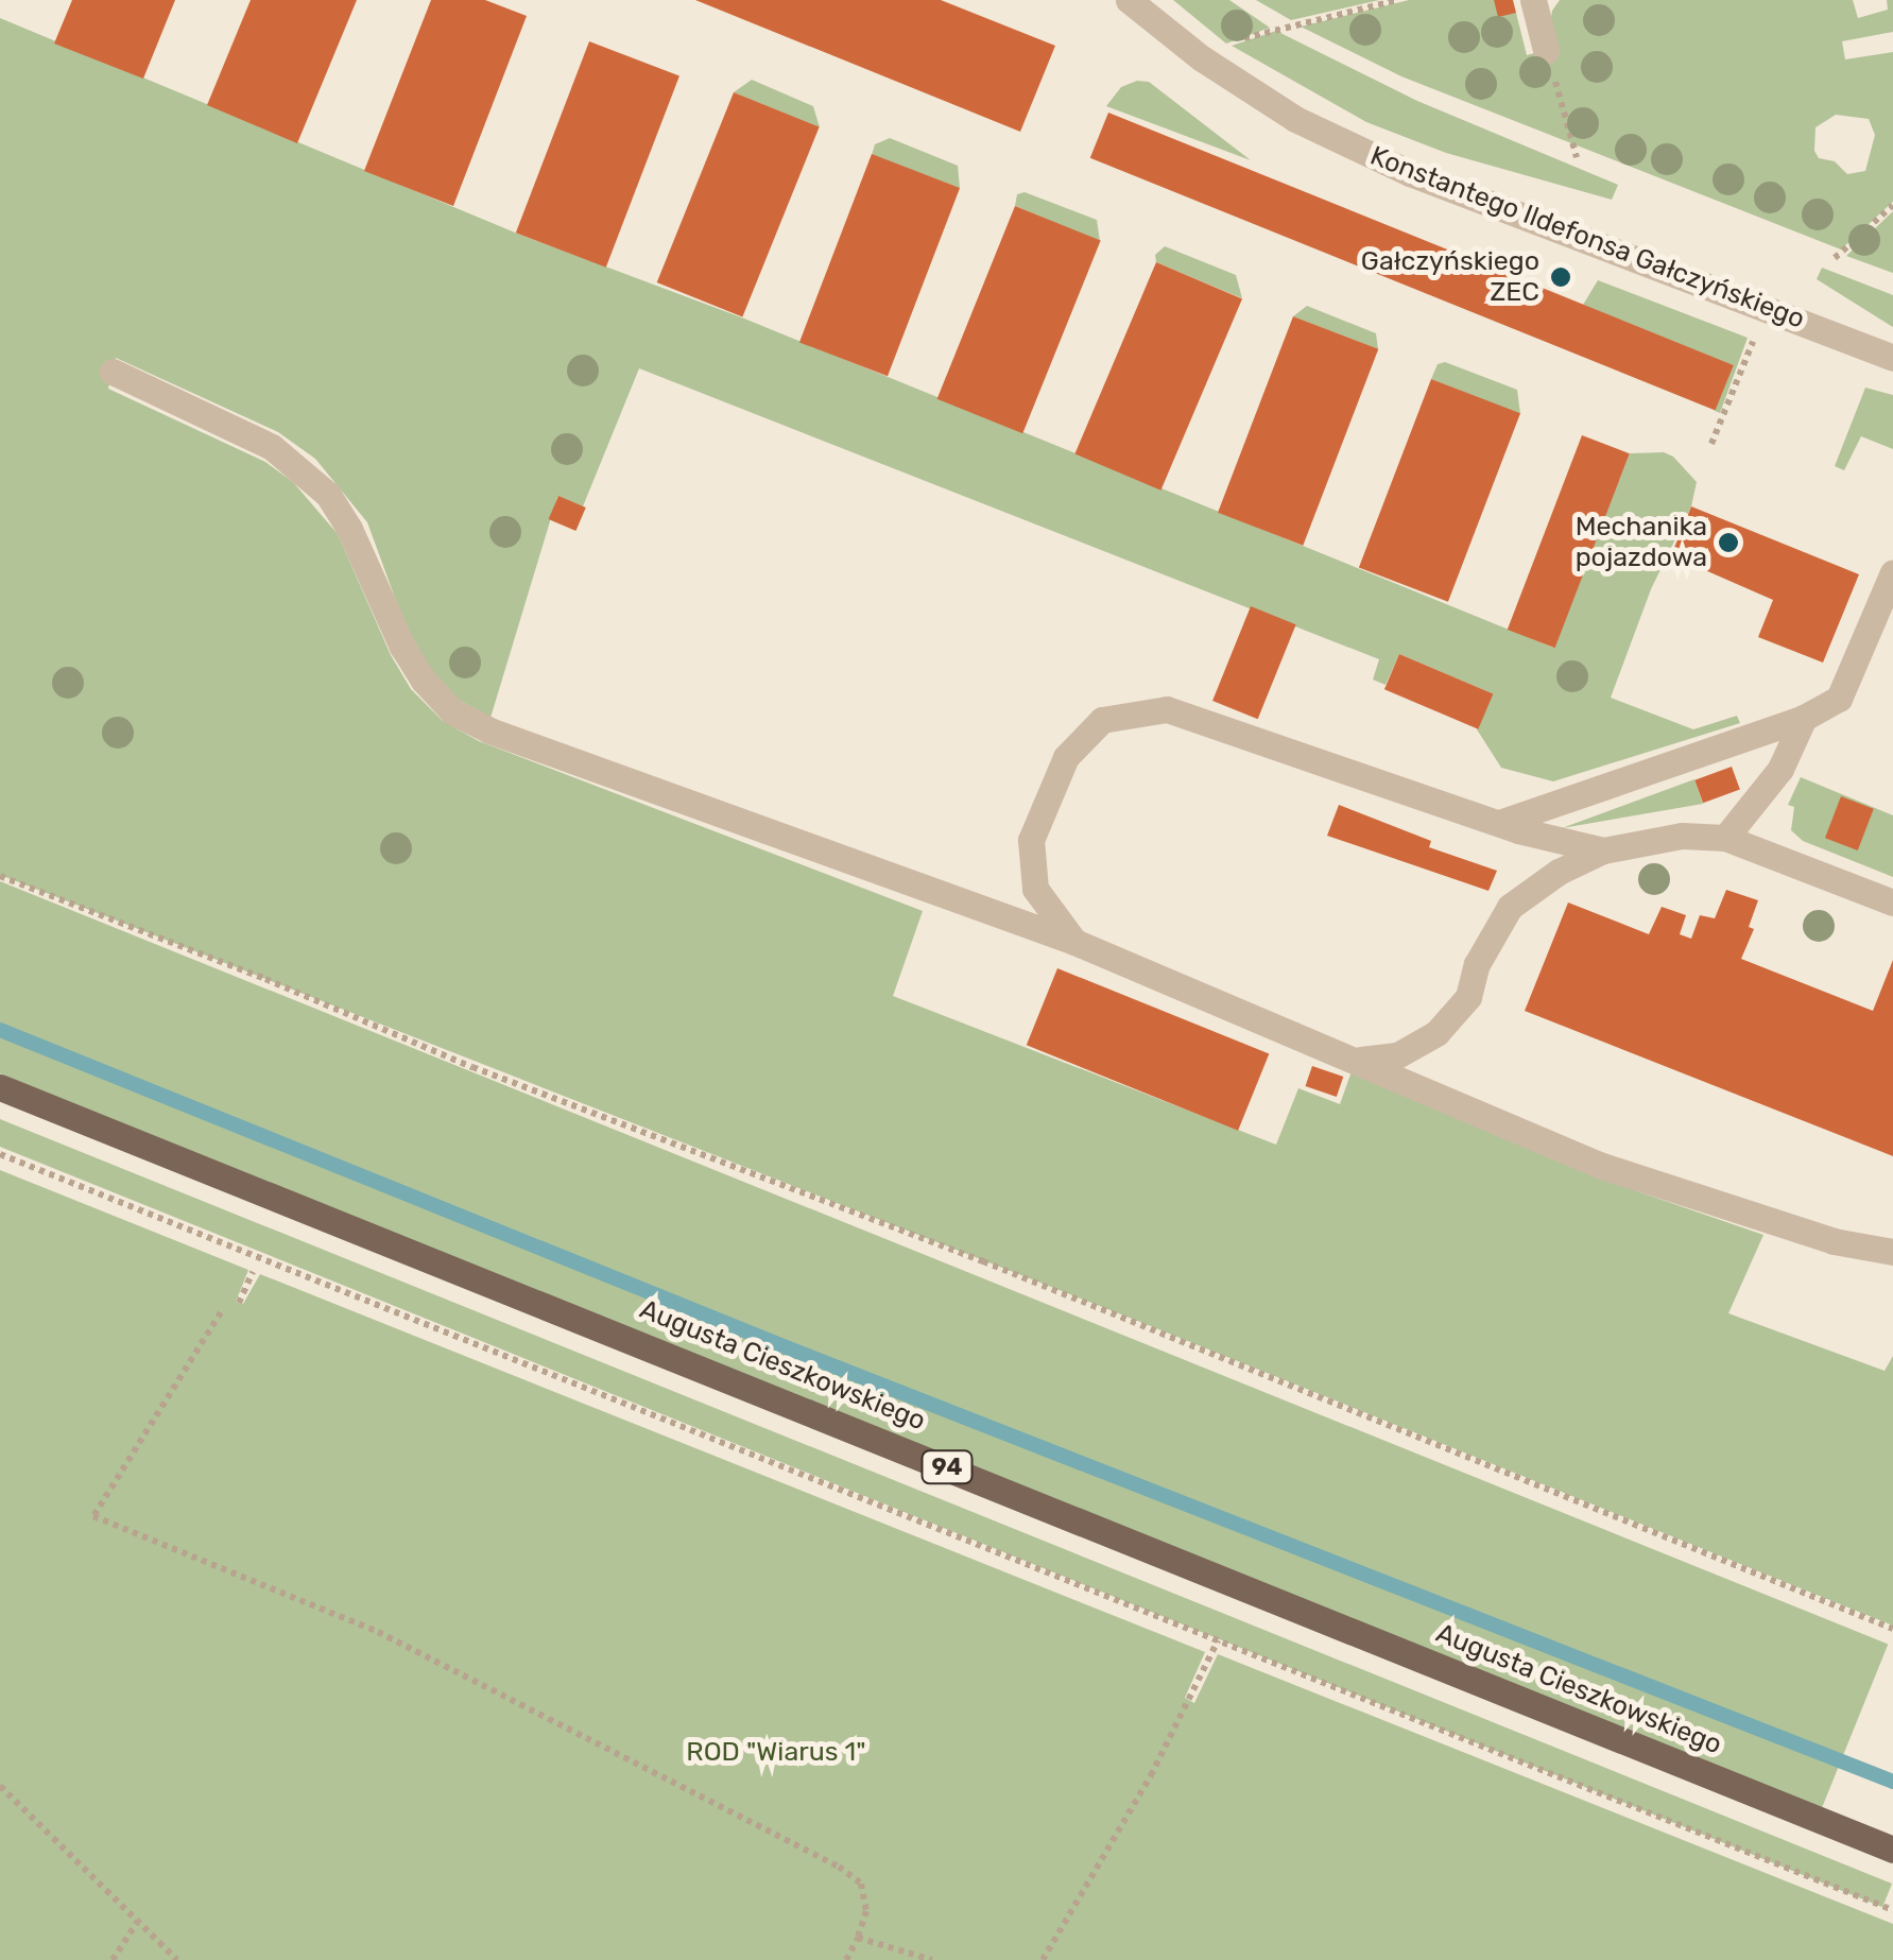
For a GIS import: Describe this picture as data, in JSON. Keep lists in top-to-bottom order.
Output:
{
  "streets": {
    "main road": ["Augusta Cieszkowskiego", "94"],
    "street": ["Konstantego Ildefonsa Gałczyńskiego"]
  },
  "parks": ["ROD \"Wiarus 1\""],
  "places": ["Gałczyńskiego ZEC", "Mechanika pojazdowa"]
}
